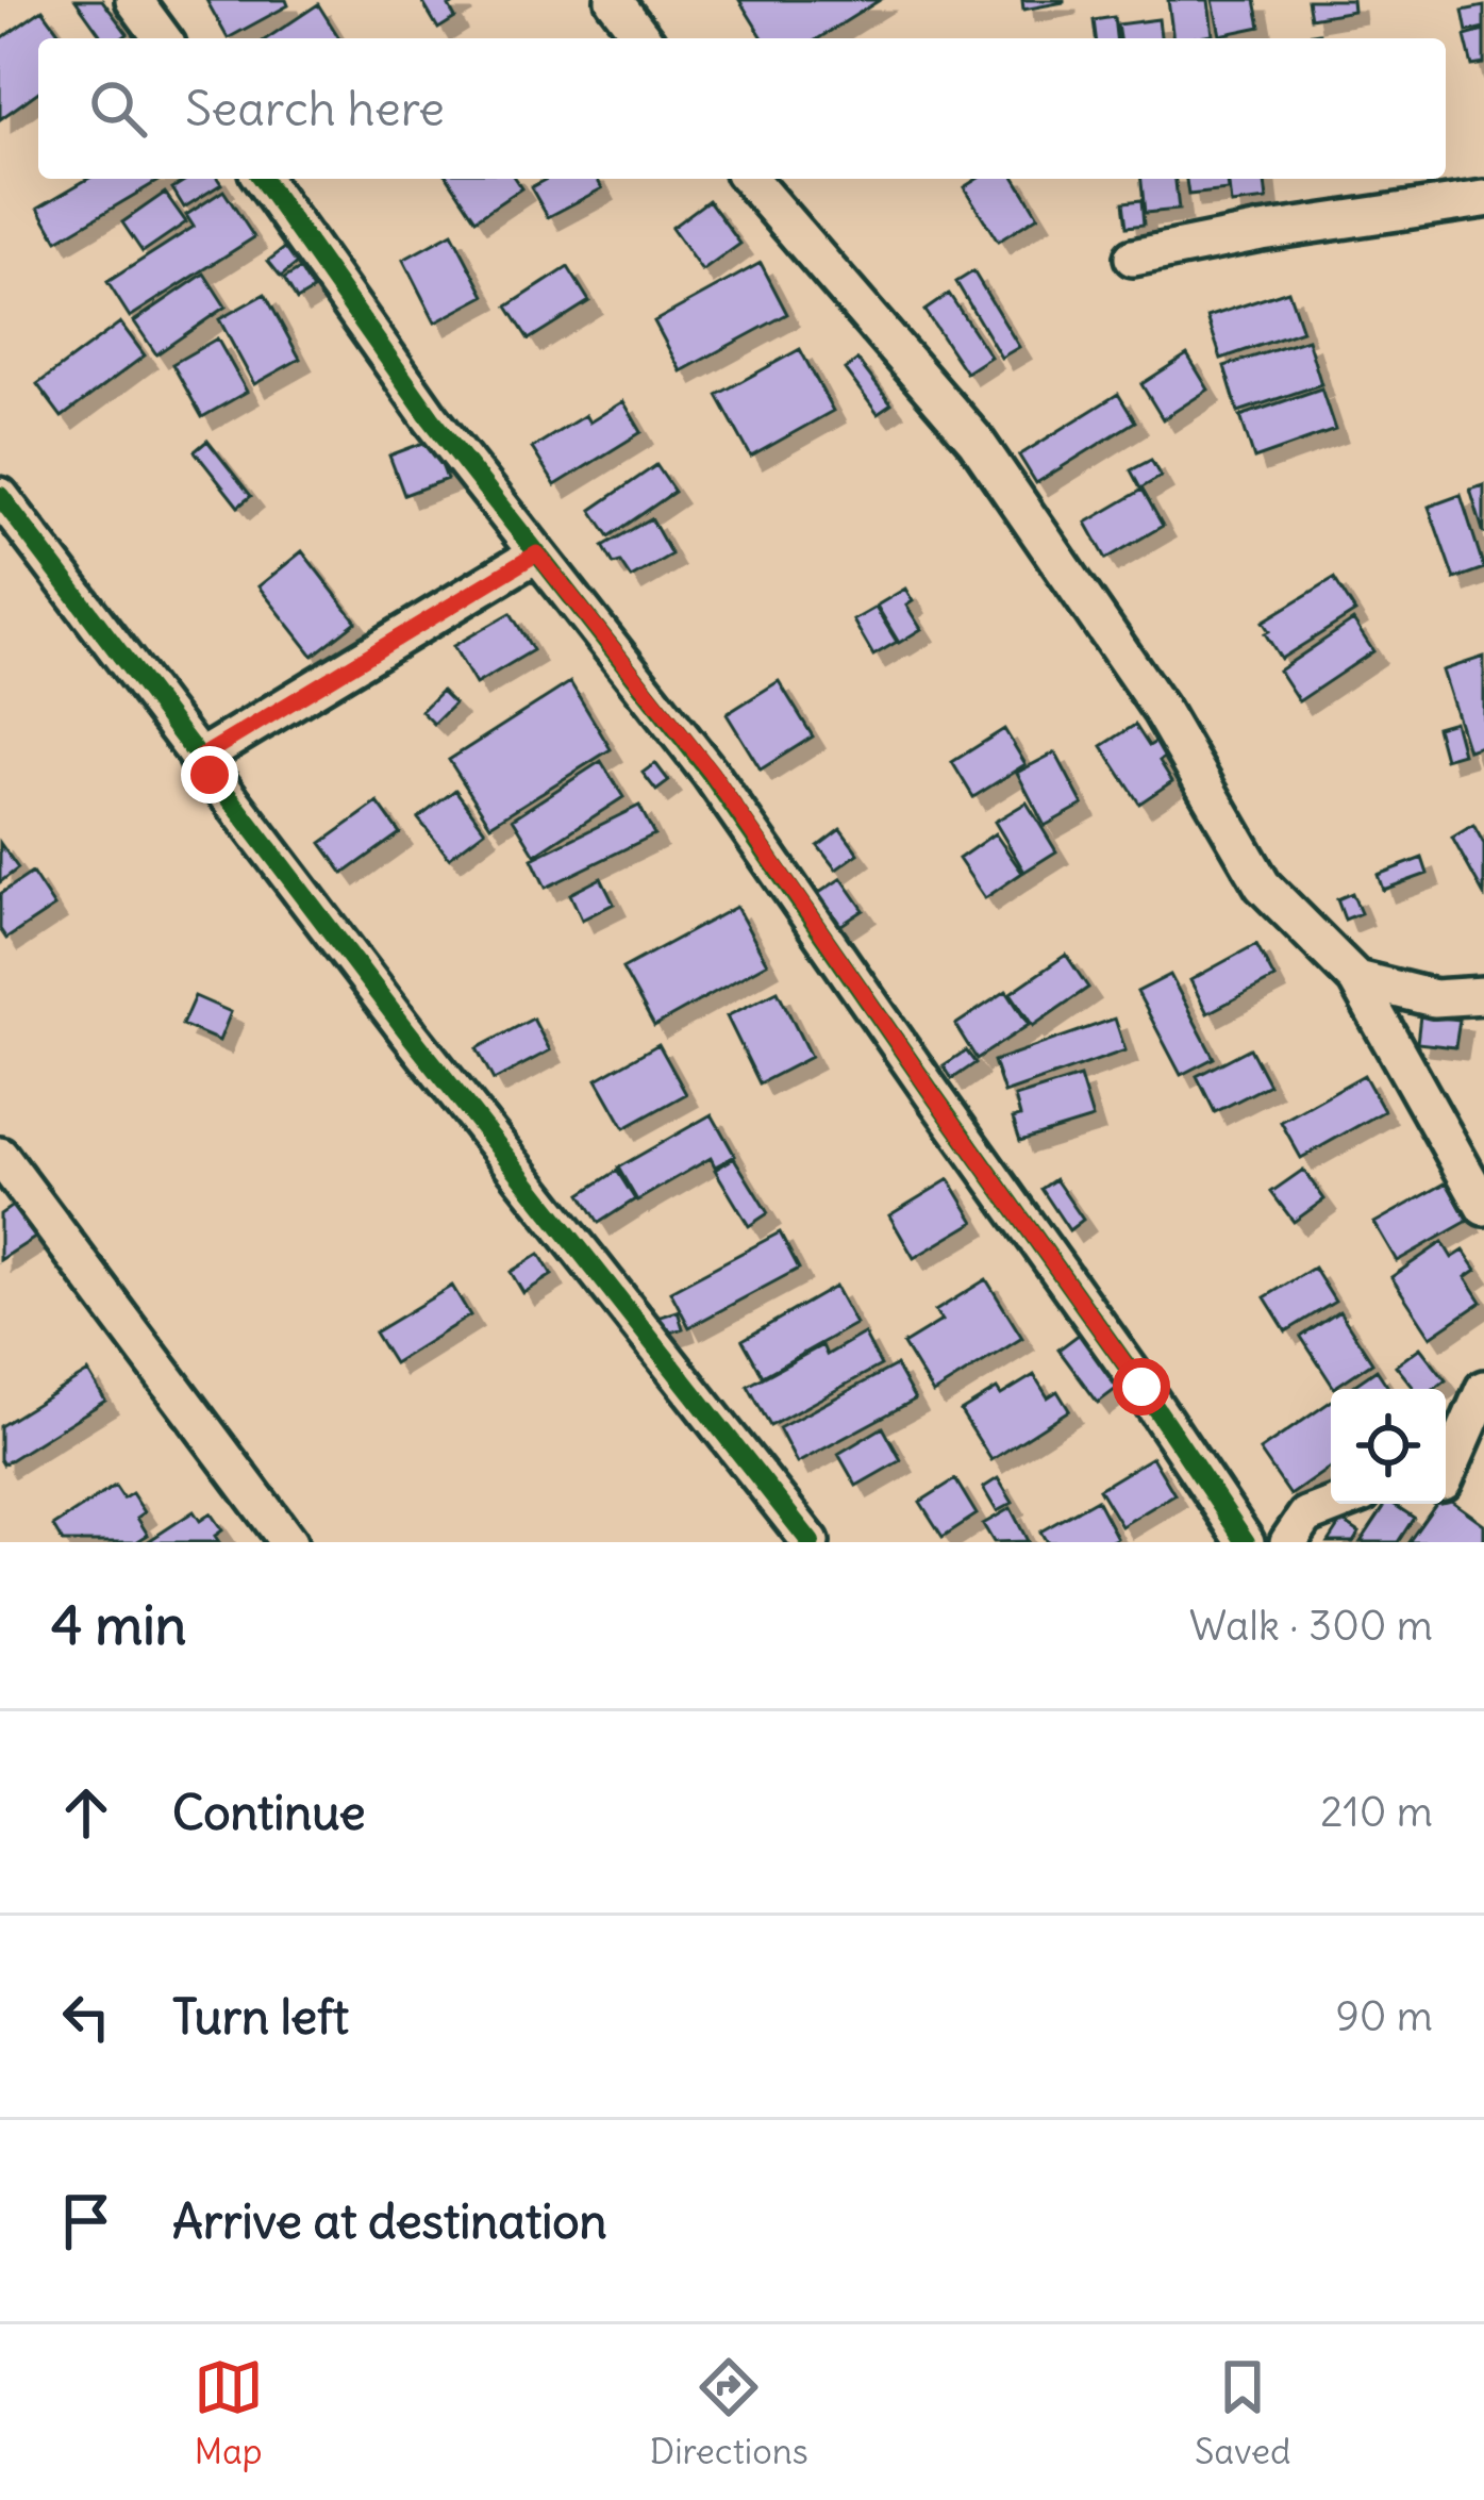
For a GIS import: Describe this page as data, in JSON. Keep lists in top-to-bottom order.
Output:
{
  "page": {
    "search": "Search here",
    "heading": ["4 min", "Walk · 300 m"],
    "list": [
      ["Continue", "210 m"],
      ["Turn left", "90 m"],
      "Arrive at destination"
    ],
    "nav": ["Map", "Directions", "Saved"]
  }
}
